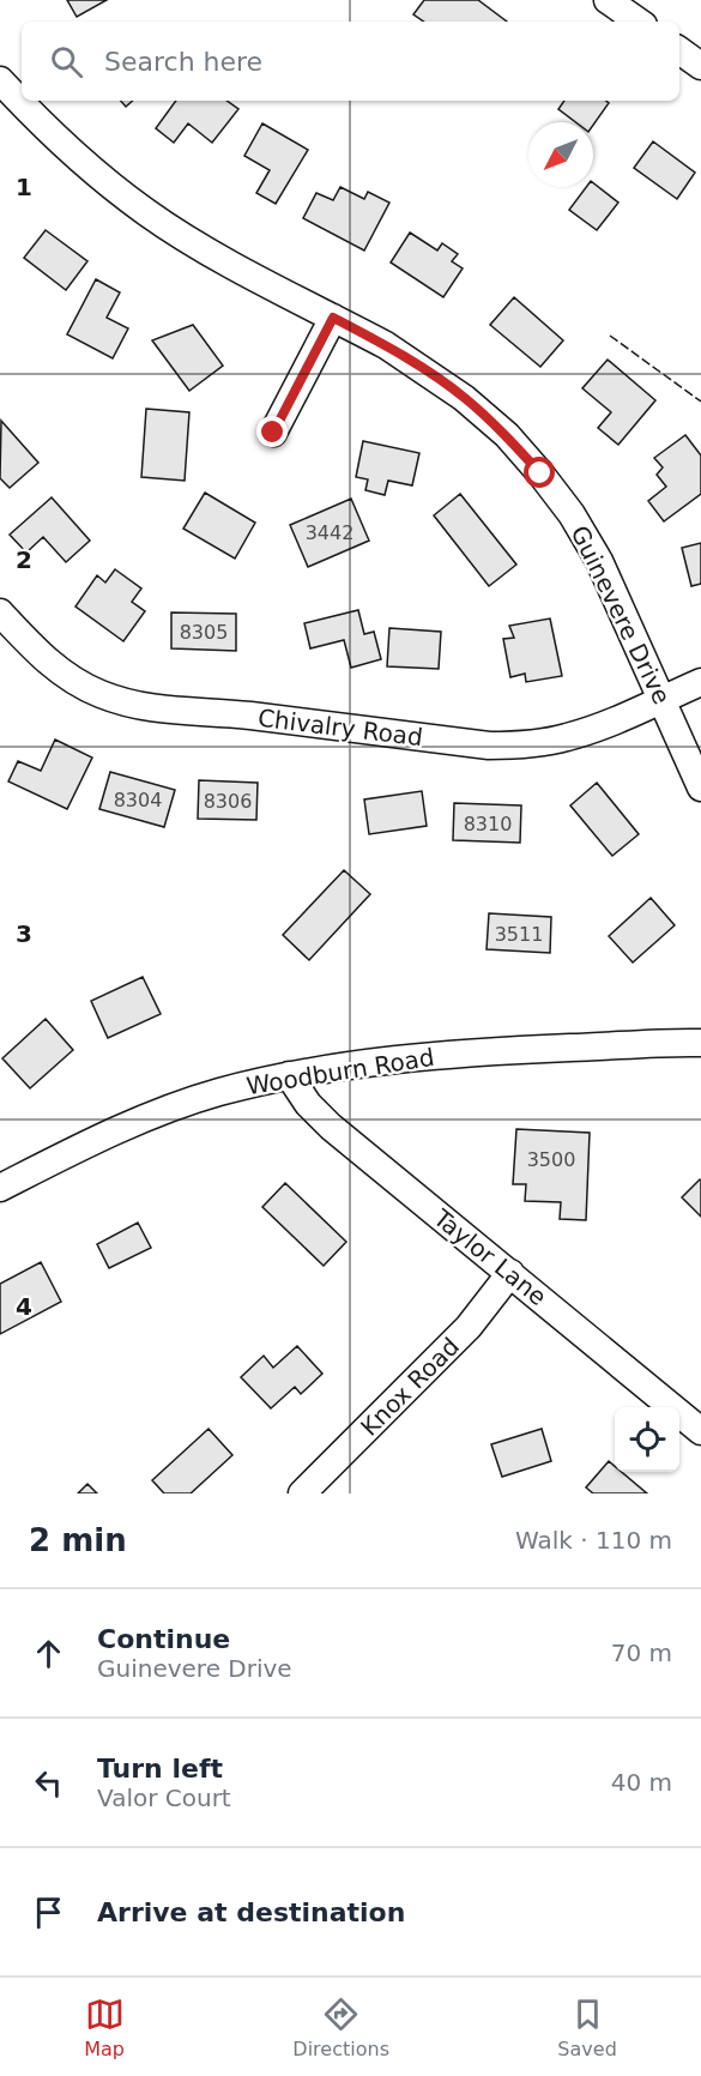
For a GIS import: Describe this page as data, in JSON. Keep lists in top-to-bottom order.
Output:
{
  "streets": {
    "street": [
      "Guinevere Drive",
      "Chivalry Road",
      "Woodburn Road",
      "Taylor Lane",
      "Knox Road"
    ]
  },
  "crossings": [
    ["Guinevere Drive", "Chivalry Road"],
    ["Woodburn Road", "Taylor Lane"],
    ["Taylor Lane", "Knox Road"]
  ],
  "house_numbers": [
    "3442",
    "8305",
    "8304",
    "8306",
    "8310",
    "3511",
    "3500"
  ],
  "north": "bottom left",
  "page": {
    "search": "Search here",
    "heading": ["2 min", "Walk · 110 m"],
    "list": [
      ["Continue", "Guinevere Drive", "70 m"],
      ["Turn left", "Valor Court", "40 m"],
      "Arrive at destination"
    ],
    "nav": ["Map", "Directions", "Saved"]
  },
  "grid": {
    "rows": [
      "1",
      "2",
      "3",
      "4"
    ]
  }
}
